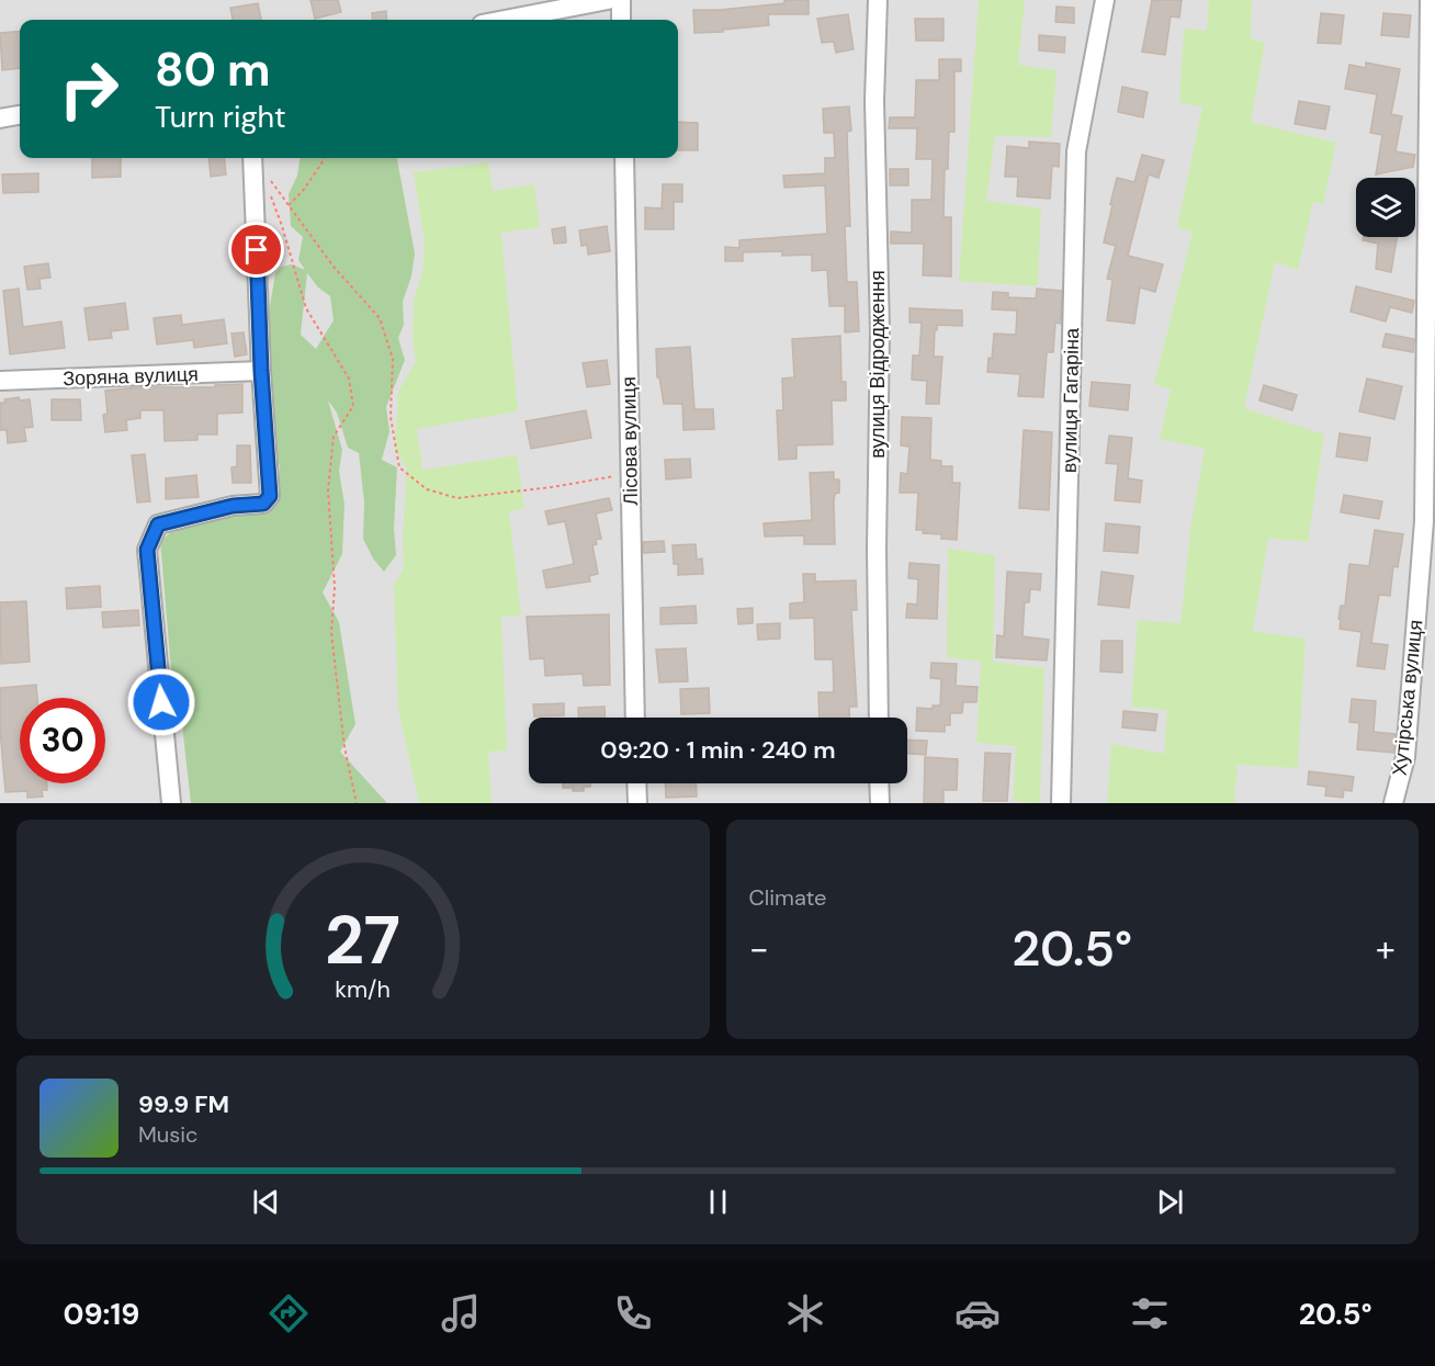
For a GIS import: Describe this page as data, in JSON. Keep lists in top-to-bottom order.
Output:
{
  "streets": {
    "street": [
      "вулиця Відродження",
      "Зоряна вулиця",
      "вулиця Гагаріна",
      "Лісова вулиця",
      "Хутірська вулиця"
    ]
  },
  "page": {
    "turn": ["80 m", "Turn right"],
    "limit": "30",
    "trip": "09:20 · 1 min · 240 m",
    "tile": "Climate",
    "heat": ["−", "20.5°", "+"],
    "song": ["99.9 FM", "Music"],
    "tabs": ["09:19", "20.5°"],
    "gauge": ["27", "km/h"]
  }
}
